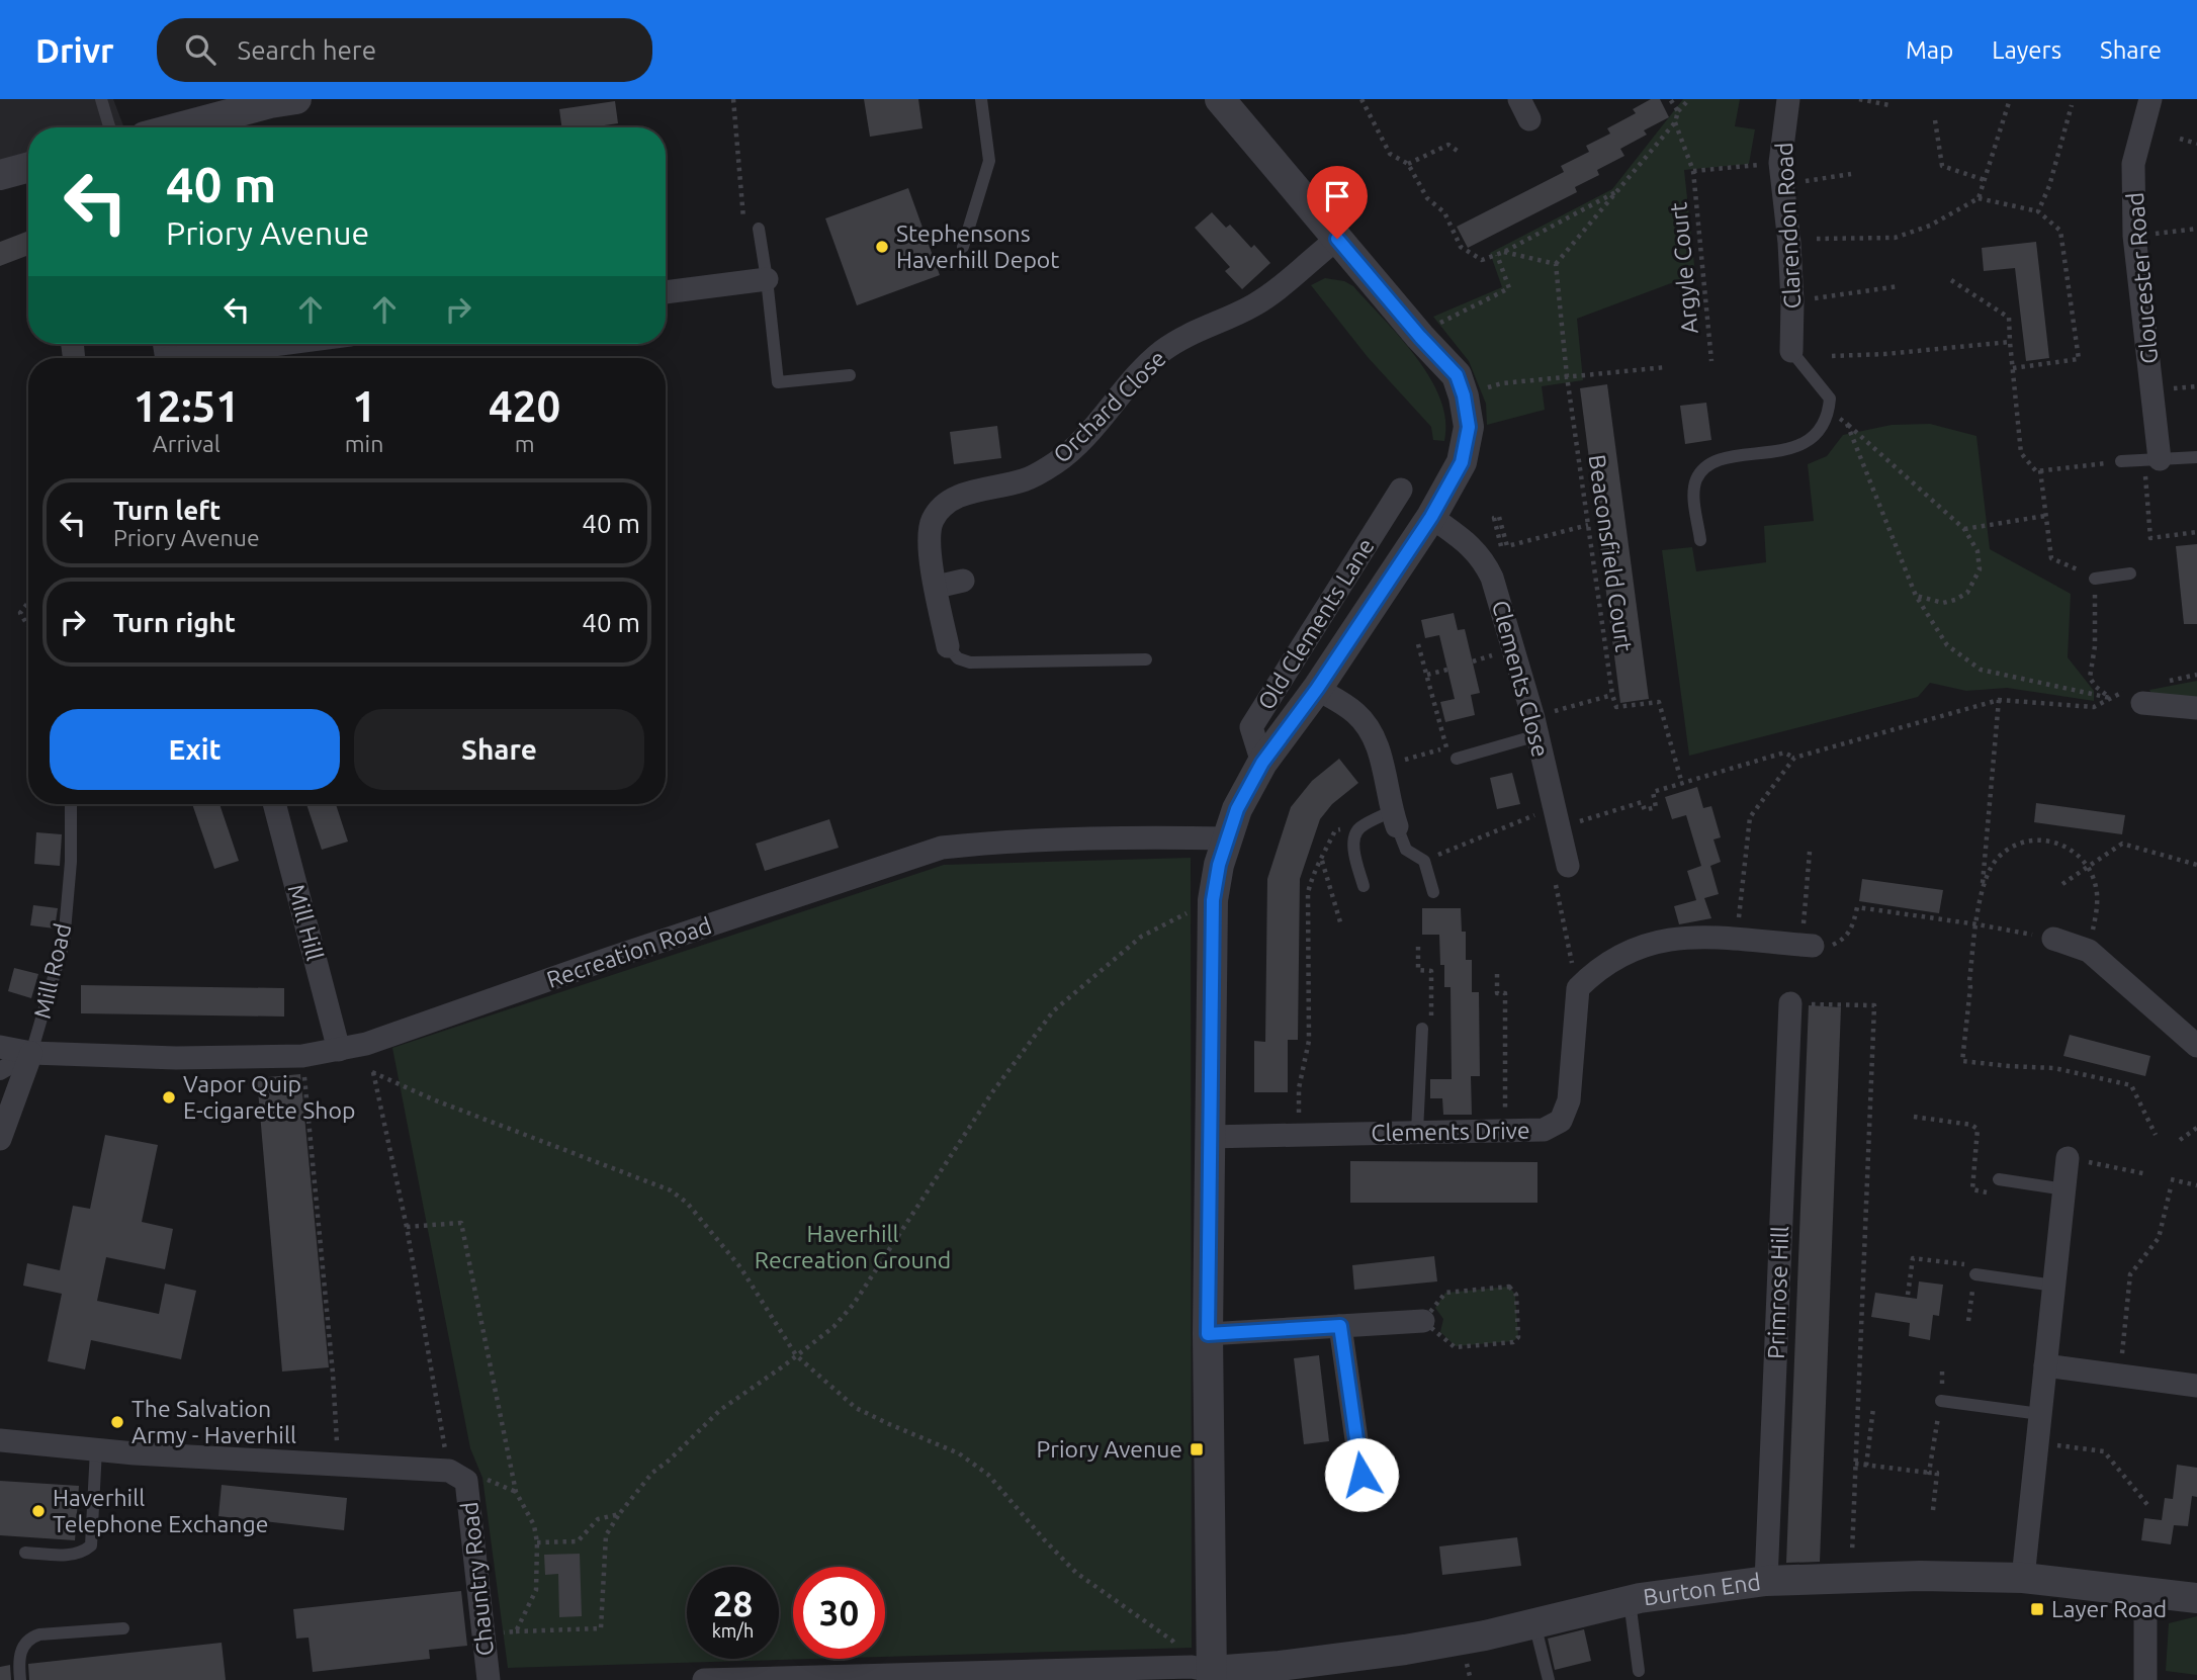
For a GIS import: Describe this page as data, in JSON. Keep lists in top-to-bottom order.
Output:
{
  "streets": {
    "street": [
      "Clarendon Road",
      "Gloucester Road",
      "Orchard Close",
      "Old Clements Lane",
      "Clements Close",
      "Mill Hill",
      "Recreation Road",
      "Mill Road",
      "Clements Drive",
      "Primrose Hill",
      "Chauntry Road",
      "Burton End"
    ],
    "path": ["Argyle Court", "Beaconsfield Court"]
  },
  "crossings": [
    ["Mill Hill", "Recreation Road"],
    ["Recreation Road", "Mill Road"],
    ["Primrose Hill", "Burton End"]
  ],
  "parks": ["Haverhill Recreation Ground"],
  "places": {
    "other": [
      "Stephensons Haverhill Depot",
      "Vapor Quip E-cigarette Shop",
      "The Salvation Army - Haverhill",
      "Haverhill Telephone Exchange"
    ],
    "transit": ["Priory Avenue", "Layer Road"]
  },
  "page": {
    "header": "Drivr",
    "search": "Search here",
    "nav": ["Map", "Layers", "Share"],
    "turn": ["40 m", "Priory Avenue"],
    "eta": [
      "12:51",
      "Arrival",
      "1",
      "min",
      "420",
      "m"
    ],
    "list": [
      {
        "name": "Turn left",
        "note": "Priory Avenue",
        "value": "40 m"
      },
      {
        "name": "Turn right",
        "value": "40 m"
      }
    ],
    "buttons": ["Exit", "Share"],
    "speed": "28 km/h",
    "limit": "30"
  }
}
